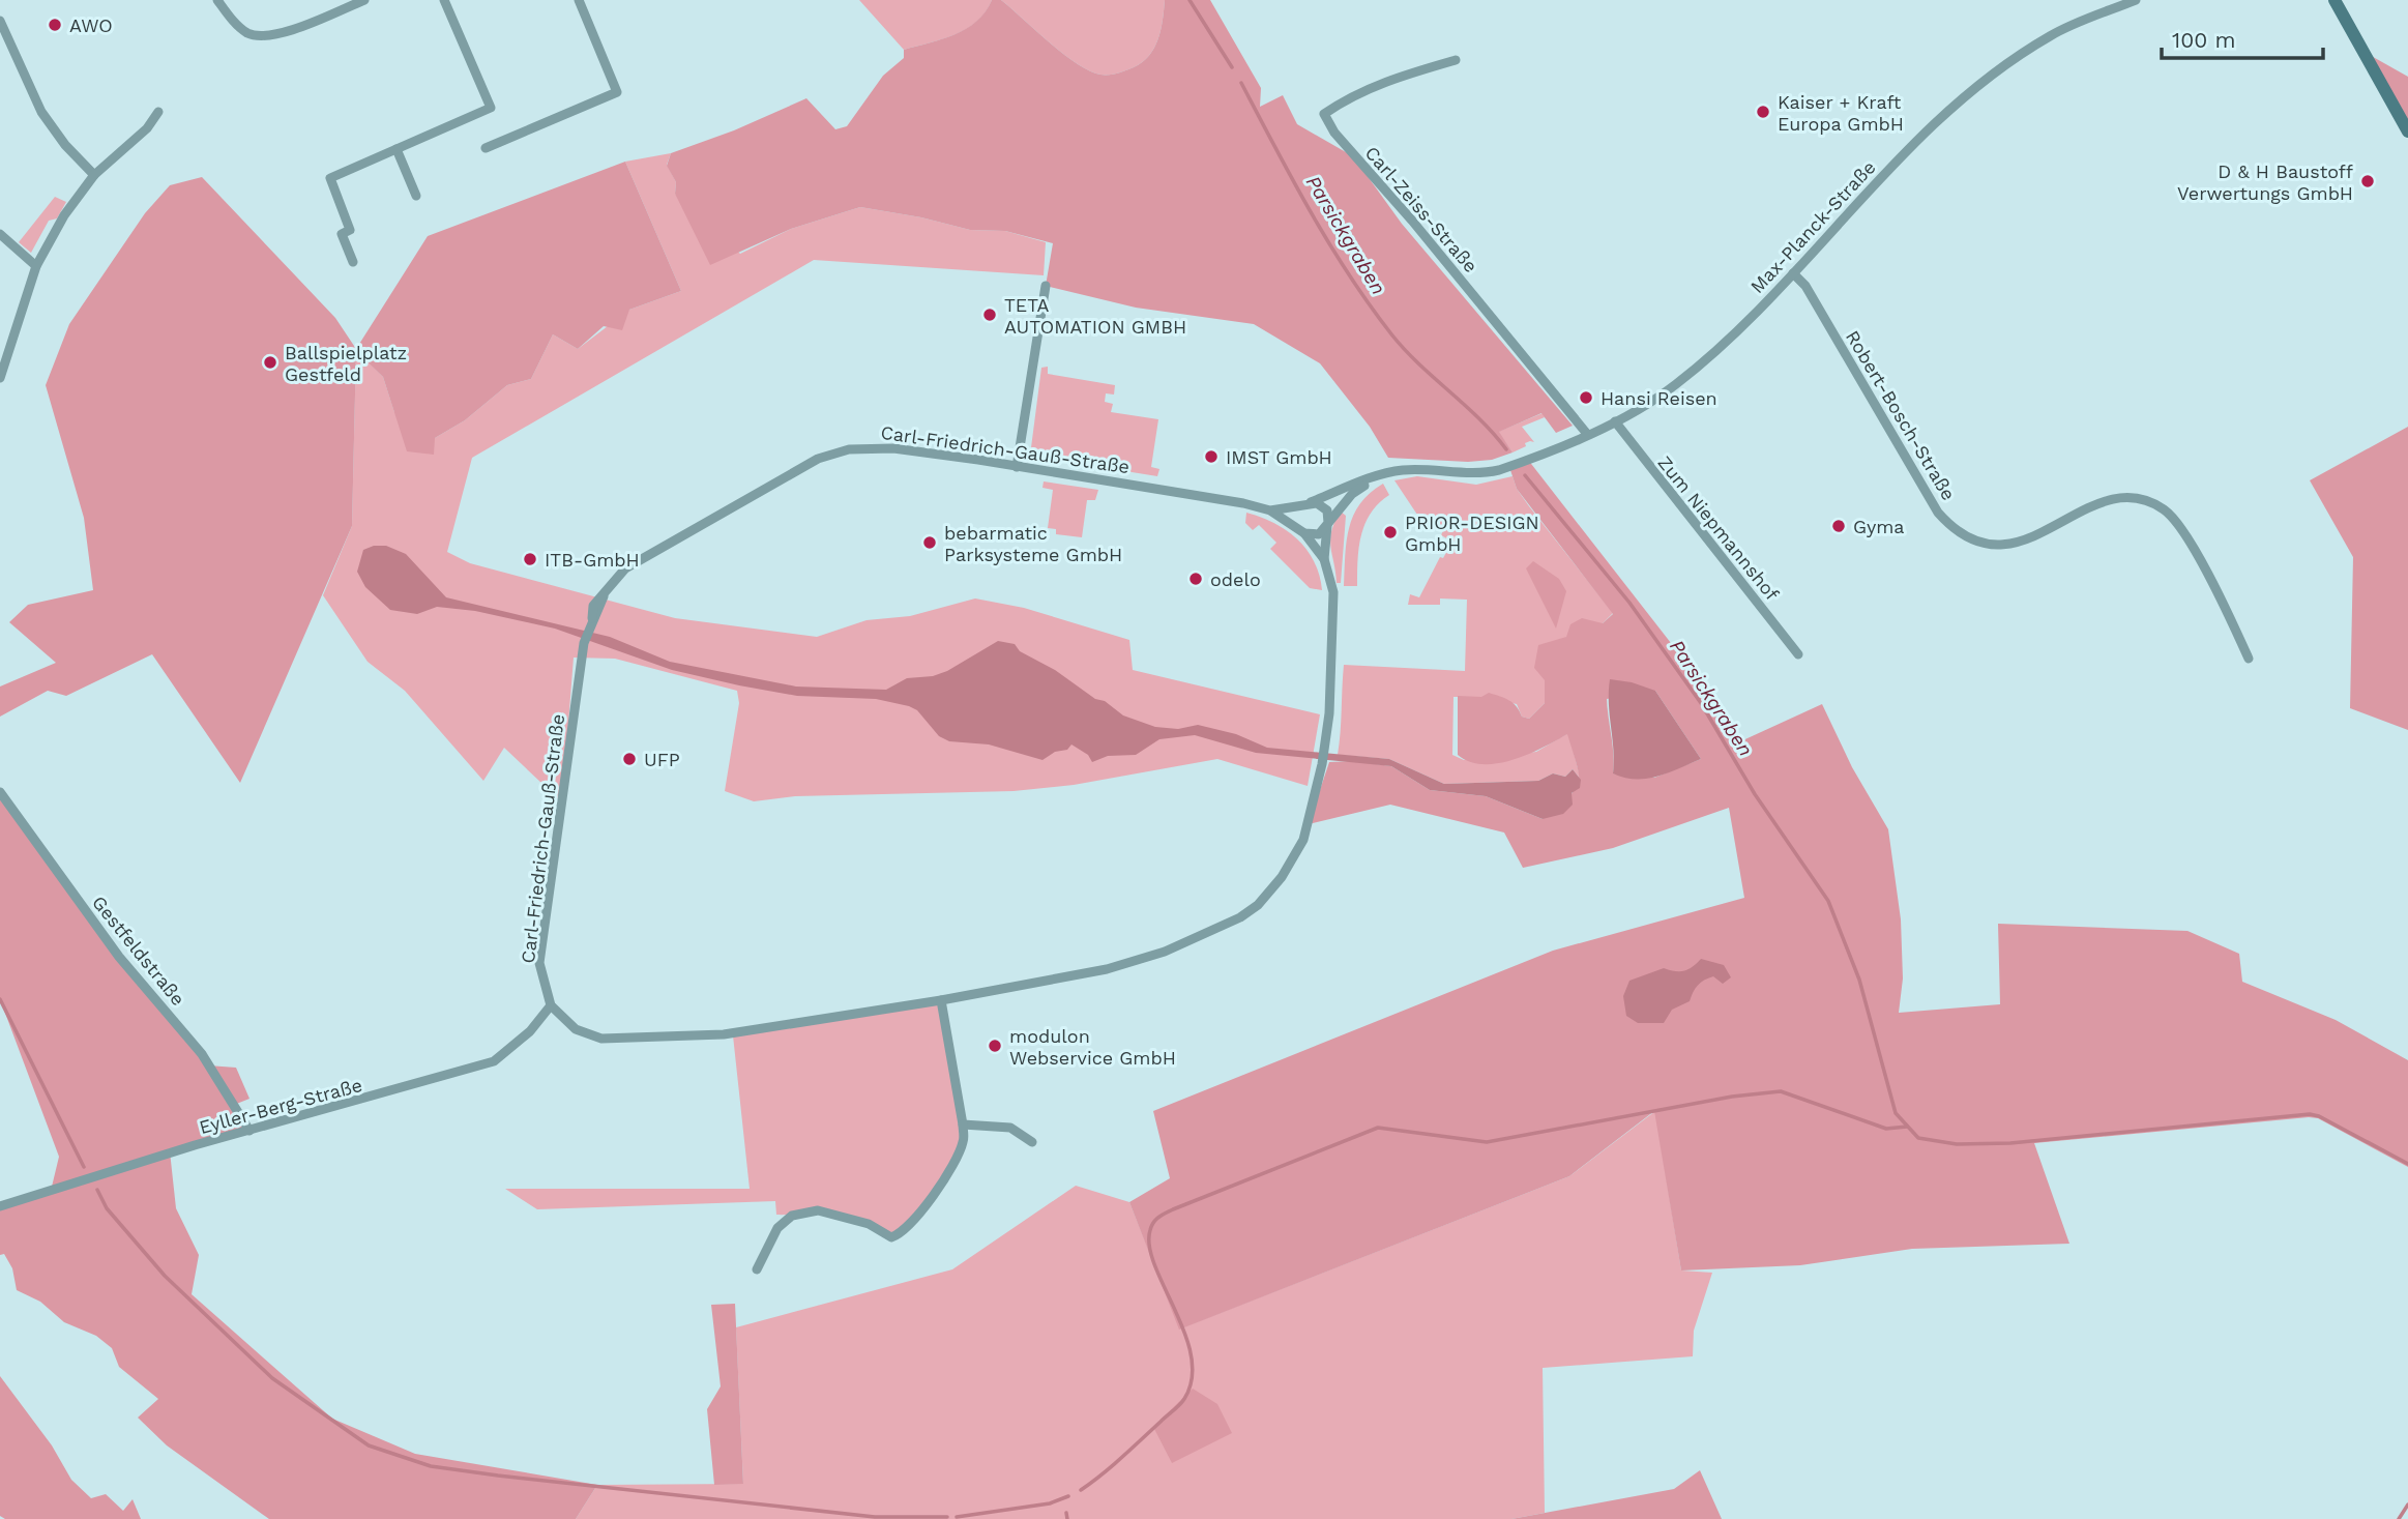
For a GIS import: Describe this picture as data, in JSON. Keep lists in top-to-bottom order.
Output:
{
  "streets": {
    "street": [
      "Carl-Zeiss-Straße",
      "Max-Planck-Straße",
      "Robert-Bosch-Straße",
      "Carl-Friedrich-Gauß-Straße",
      "Zum Niepmannshof",
      "Gestfeldstraße",
      "Eyller-Berg-Straße"
    ]
  },
  "crossings": [
    ["Carl-Zeiss-Straße", "Max-Planck-Straße"],
    ["Max-Planck-Straße", "Robert-Bosch-Straße"],
    ["Max-Planck-Straße", "Carl-Friedrich-Gauß-Straße"],
    ["Max-Planck-Straße", "Zum Niepmannshof"],
    ["Carl-Friedrich-Gauß-Straße", "Eyller-Berg-Straße"],
    ["Gestfeldstraße", "Eyller-Berg-Straße"]
  ],
  "water": ["Parsickgraben"],
  "places": [
    "AWO",
    "Kaiser + Kraft Europa GmbH",
    "D & H Baustoff Verwertungs GmbH",
    "TETA AUTOMATION GMBH",
    "Ballspielplatz Gestfeld",
    "Hansi Reisen",
    "IMST GmbH",
    "Gyma",
    "PRIOR-DESIGN GmbH",
    "bebarmatic Parksysteme GmbH",
    "ITB-GmbH",
    "odelo",
    "UFP",
    "modulon Webservice GmbH"
  ],
  "scale_bar": "100 m"
}
